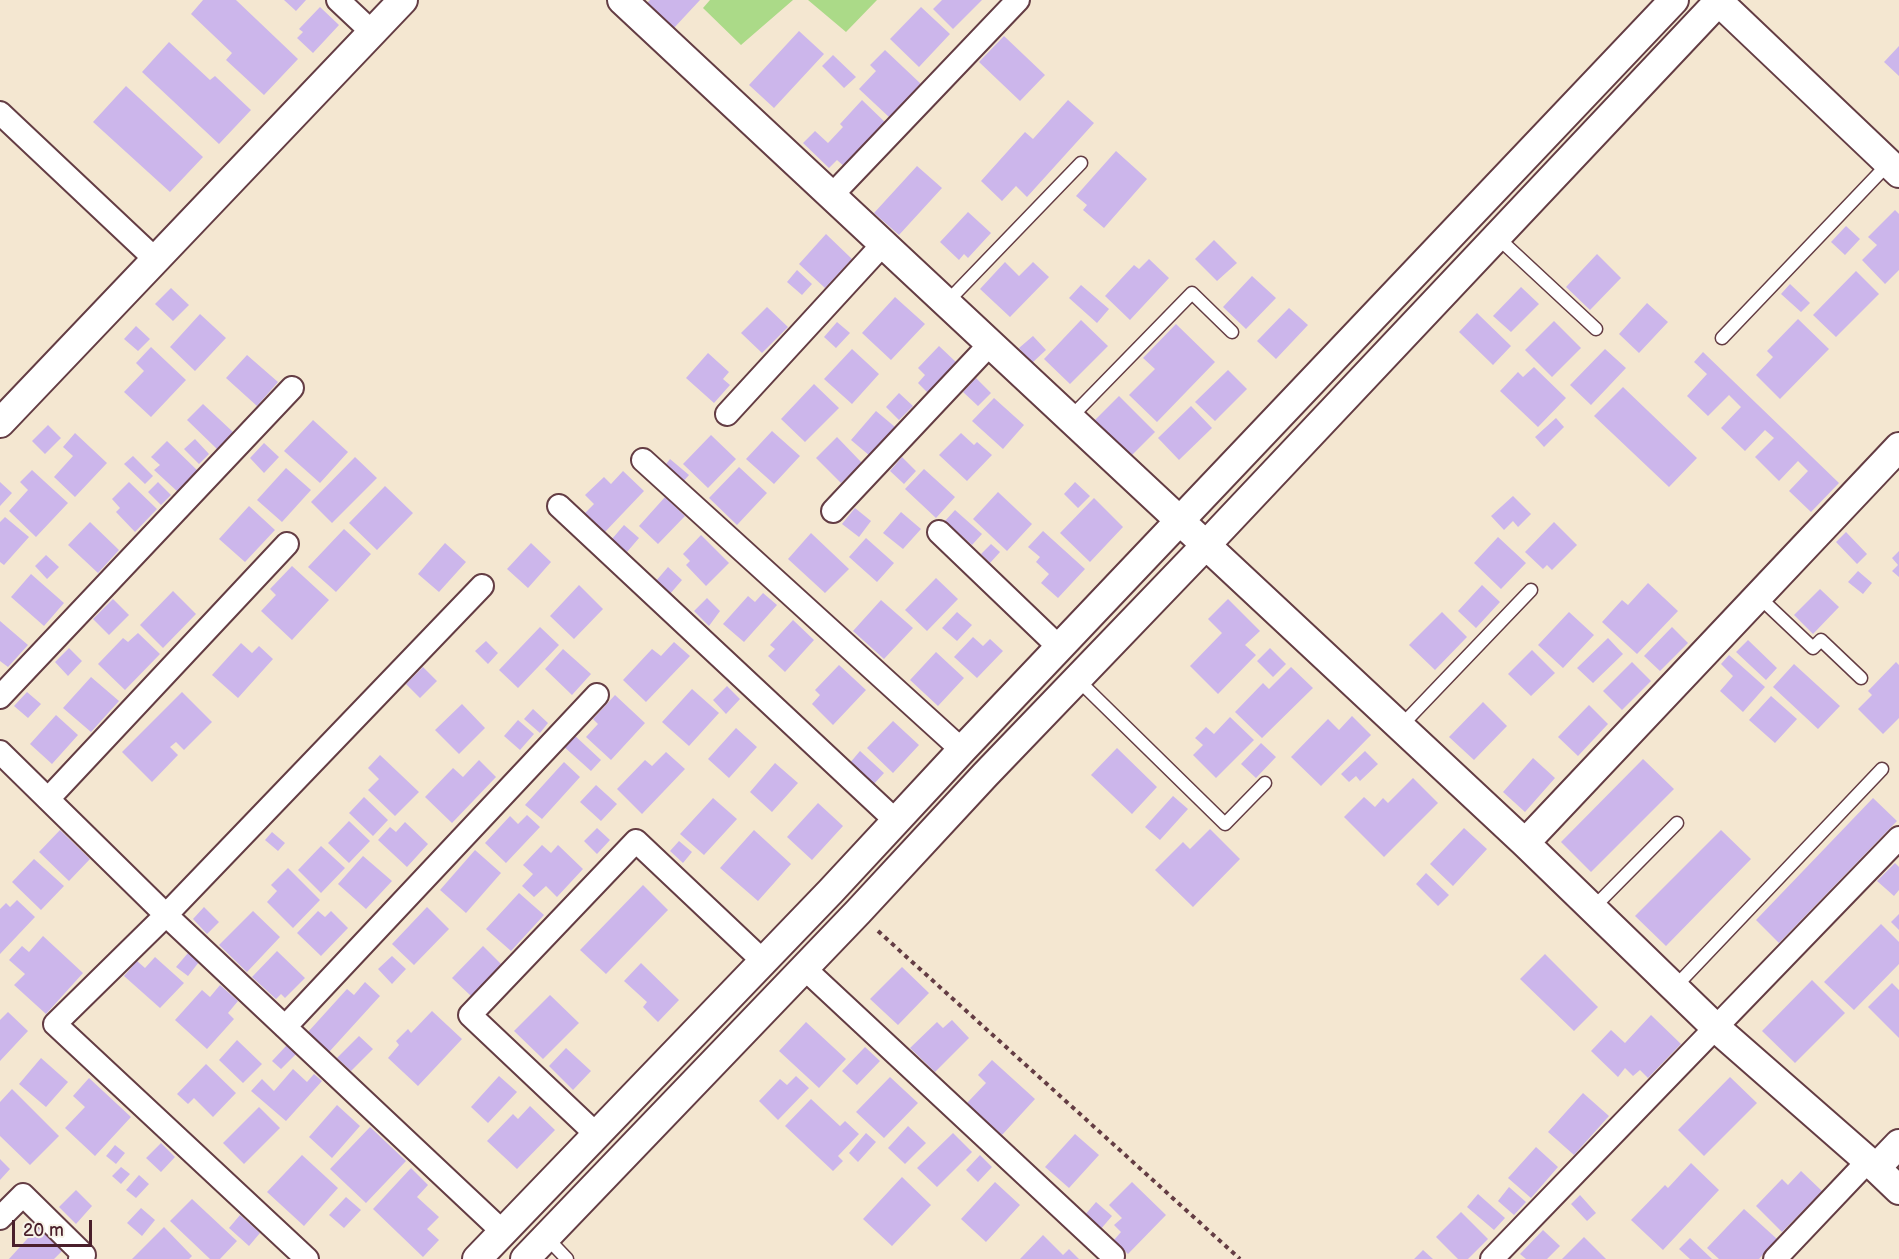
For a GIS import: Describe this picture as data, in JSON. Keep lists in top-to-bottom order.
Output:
{
  "scale_bar": "20 m"
}
